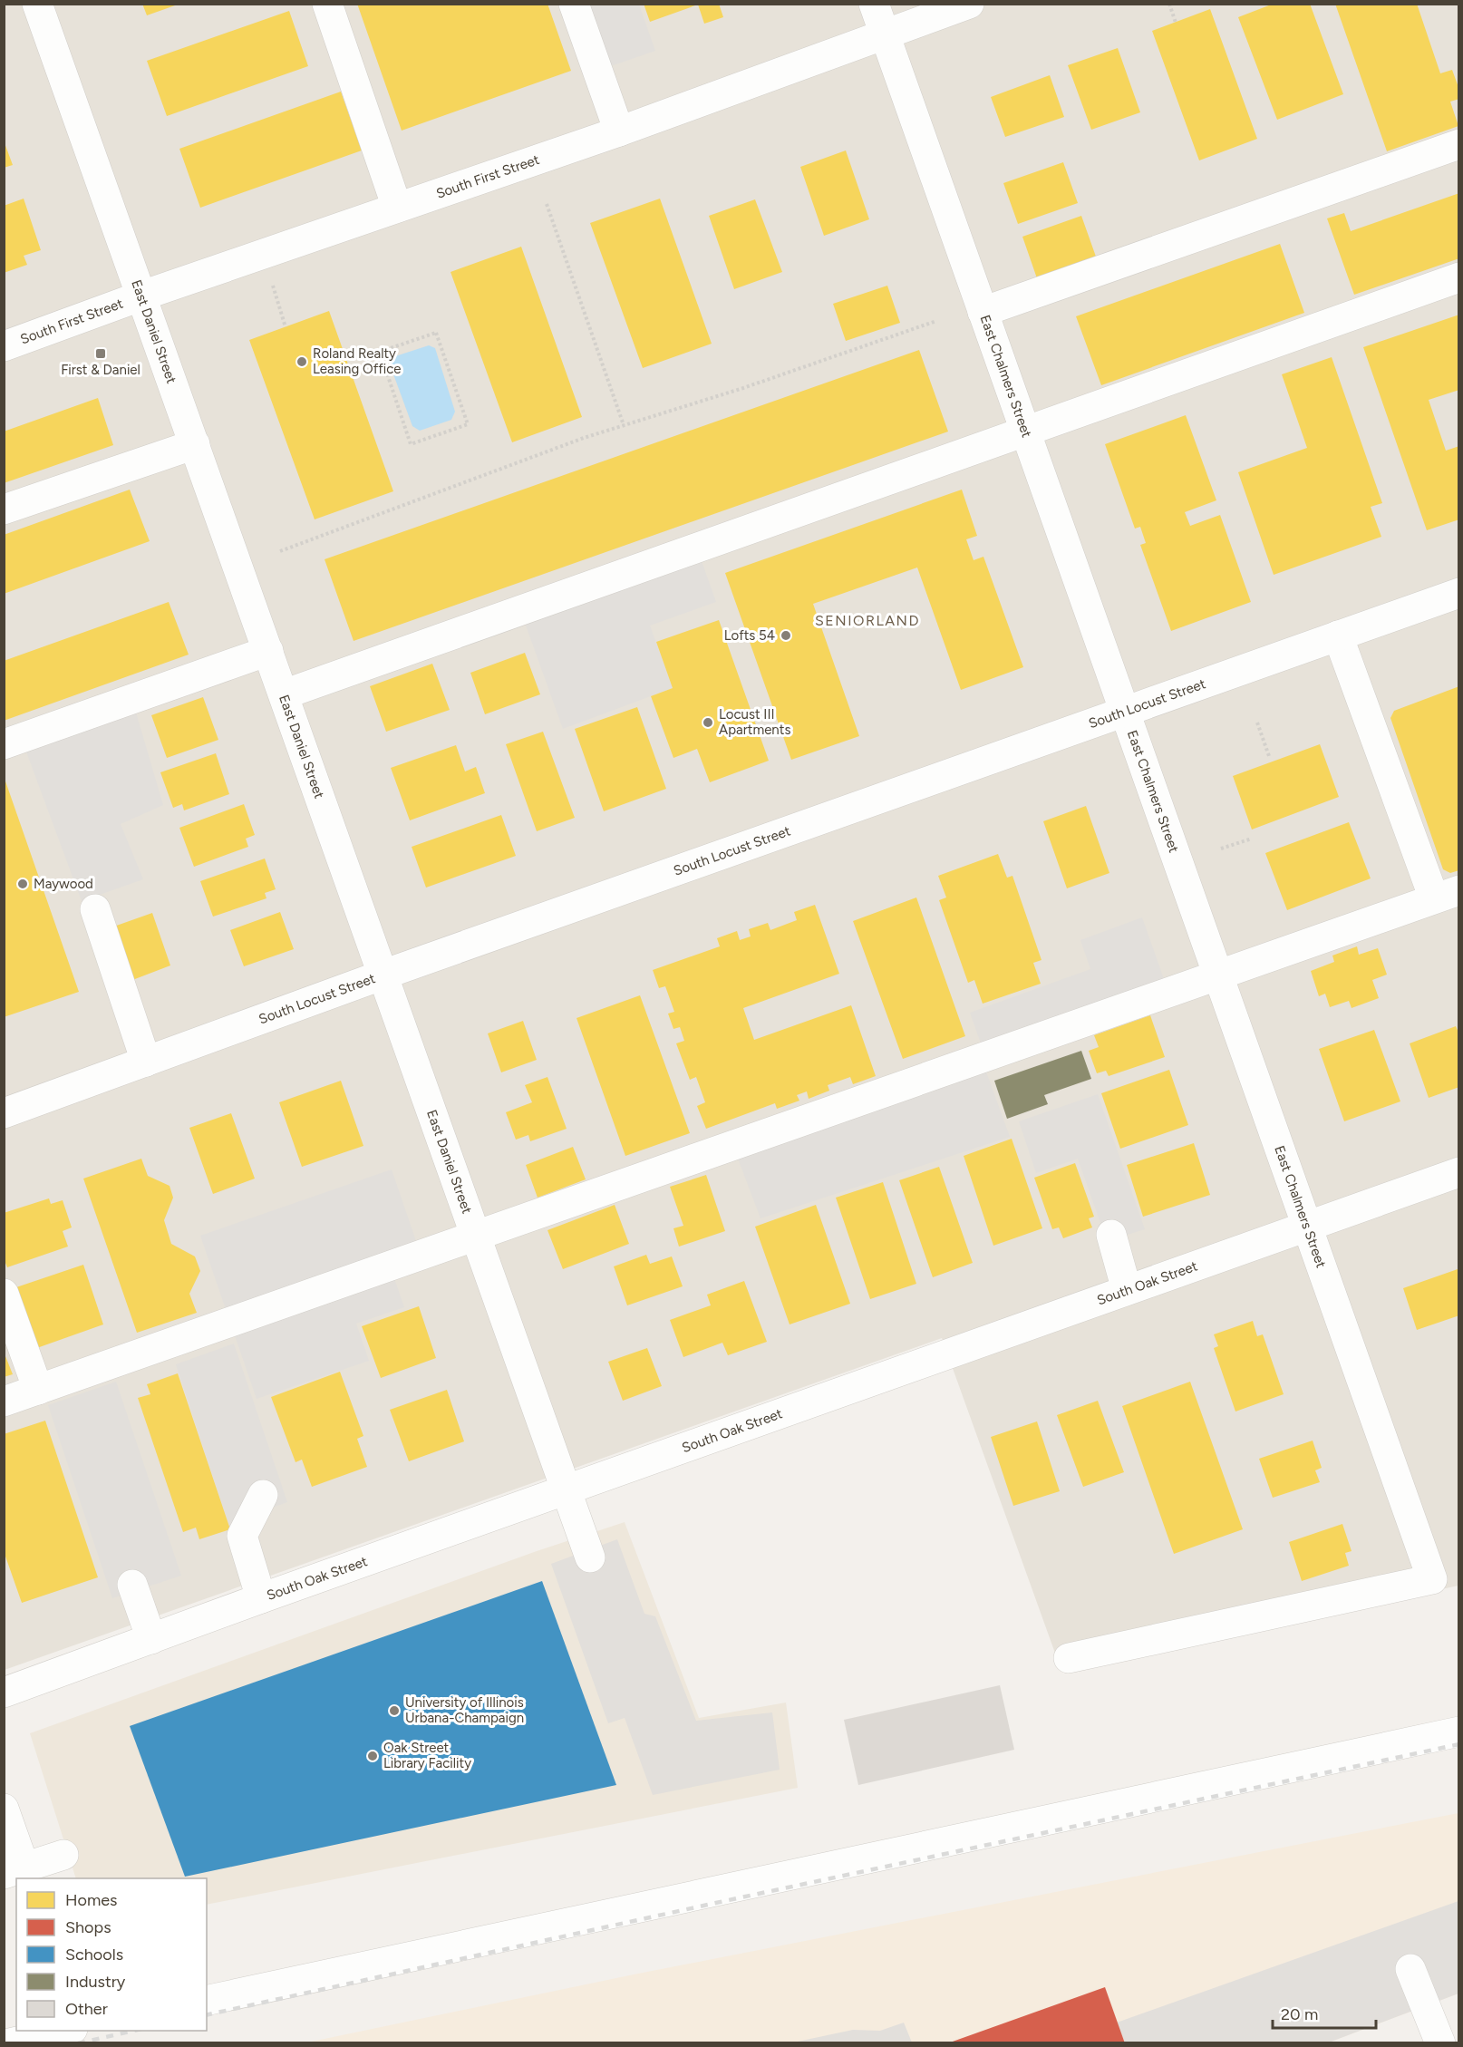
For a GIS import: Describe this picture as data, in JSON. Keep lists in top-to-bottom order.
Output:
{
  "streets": {
    "street": [
      "South First Street",
      "East Daniel Street",
      "East Chalmers Street",
      "South Locust Street",
      "South Oak Street"
    ]
  },
  "crossings": [
    ["South First Street", "East Daniel Street"],
    ["South First Street", "East Chalmers Street"],
    ["East Daniel Street", "South Locust Street"],
    ["East Daniel Street", "South Oak Street"],
    ["East Chalmers Street", "South Locust Street"],
    ["East Chalmers Street", "South Oak Street"]
  ],
  "districts": ["SENIORLAND"],
  "places": {
    "transit": ["First & Daniel"],
    "other": [
      "Roland Realty Leasing Office",
      "Lofts 54",
      "Locust III Apartments",
      "Maywood",
      "University of Illinois Urbana-Champaign",
      "Oak Street Library Facility"
    ]
  },
  "legend": [
    "Homes",
    "Shops",
    "Schools",
    "Industry",
    "Other"
  ],
  "scale_bar": "20 m"
}
